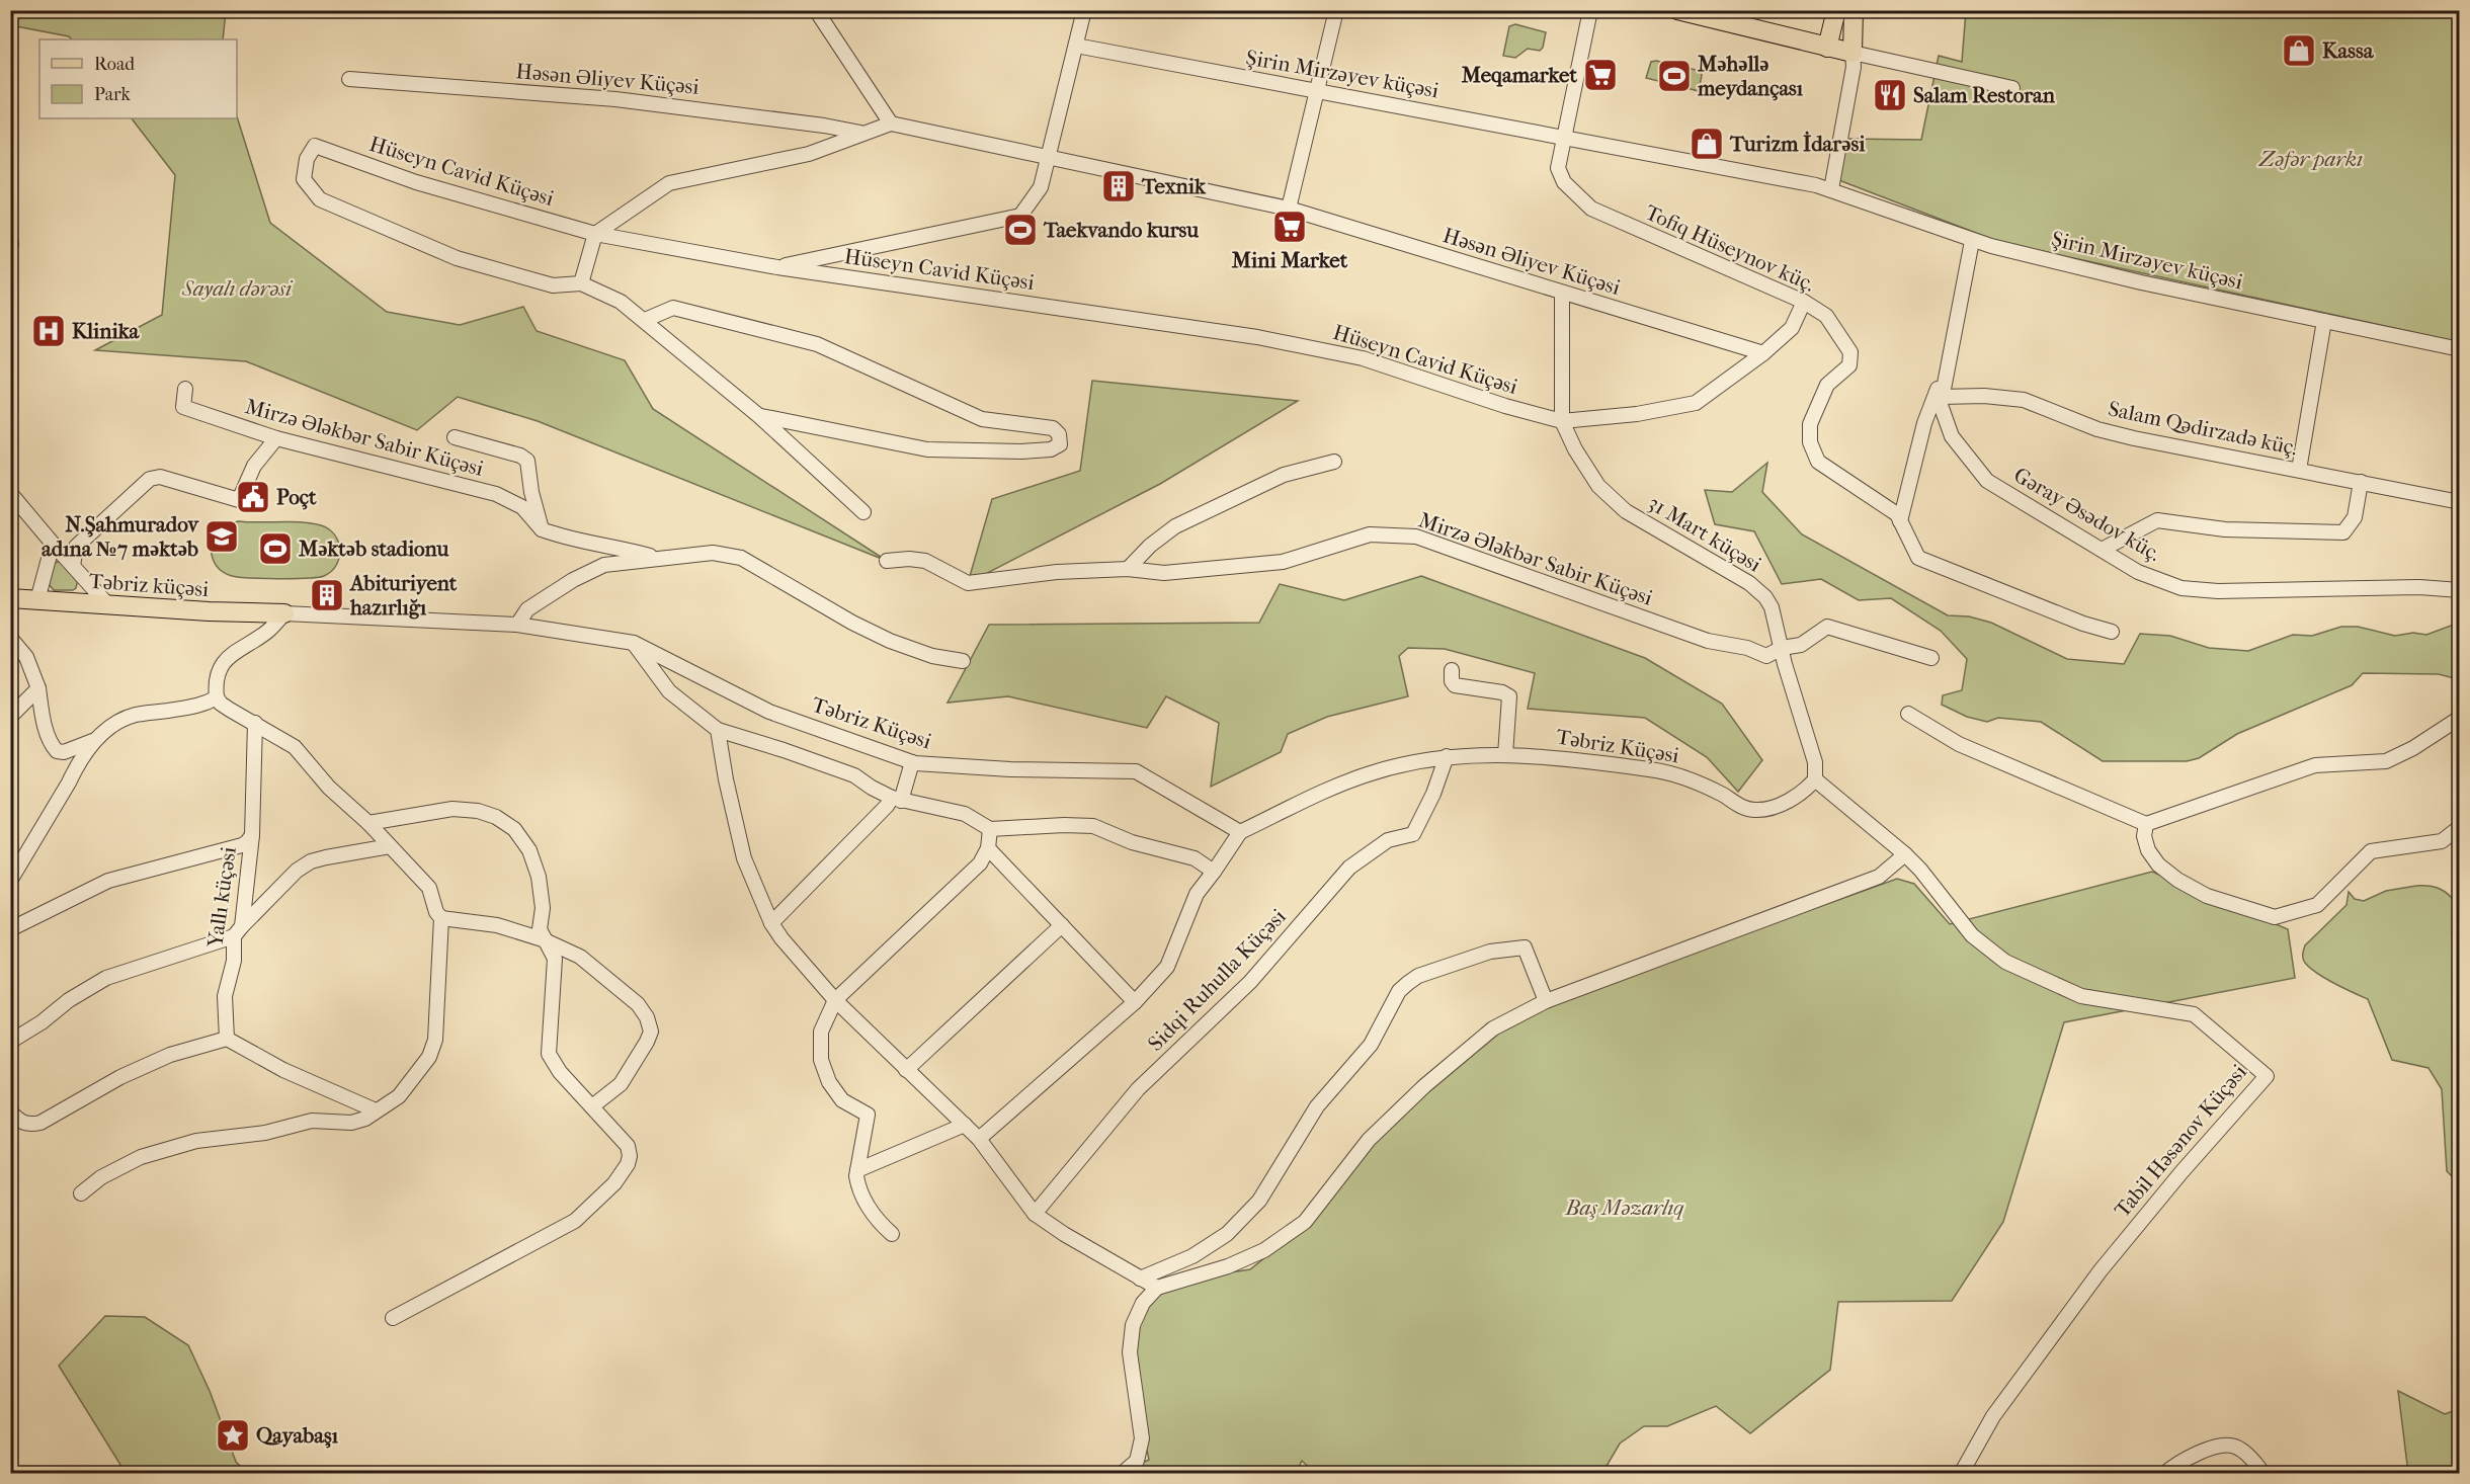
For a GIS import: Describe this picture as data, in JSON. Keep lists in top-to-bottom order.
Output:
{
  "streets": {
    "main road": ["Təbriz küçəsi"],
    "street": [
      "Şirin Mirzəyev küçəsi",
      "Həsən Əliyev Küçəsi",
      "Hüseyn Cavid Küçəsi",
      "Tofiq Hüseynov küç.",
      "Salam Qədirzadə küç.",
      "Mirzə Ələkbər Sabir Küçəsi",
      "Gəray Əsədov küç.",
      "31 Mart küçəsi",
      "Təbriz Küçəsi",
      "Yallı küçəsi",
      "Sidqi Ruhulla Küçəsi",
      "Tabil Həsənov Küçəsi"
    ]
  },
  "crossings": [
    ["Şirin Mirzəyev küçəsi", "Tofiq Hüseynov küç."],
    ["Şirin Mirzəyev küçəsi", "Gəray Əsədov küç."],
    ["Həsən Əliyev Küçəsi", "Hüseyn Cavid Küçəsi"],
    ["Həsən Əliyev Küçəsi", "31 Mart küçəsi"],
    ["Hüseyn Cavid Küçəsi", "31 Mart küçəsi"],
    ["Salam Qədirzadə küç.", "Gəray Əsədov küç."],
    ["Mirzə Ələkbər Sabir Küçəsi", "31 Mart küçəsi"],
    ["31 Mart küçəsi", "Təbriz Küçəsi"],
    ["Təbriz küçəsi", "Təbriz Küçəsi"],
    ["Təbriz Küçəsi", "Sidqi Ruhulla Küçəsi"]
  ],
  "parks": ["Zəfər parkı", "Sayalı dərəsi", "Baş Məzarlıq"],
  "places": {
    "shop": ["Kassa", "Turizm İdarəsi"],
    "supermarket": ["Meqamarket", "Mini Market"],
    "sports": ["Məhəllə meydançası", "Taekvando kursu", "Məktəb stadionu"],
    "restaurant": ["Salam Restoran"],
    "building": ["Texnik", "Abituriyent hazırlığı"],
    "hospital": ["Klinika"],
    "public building": ["Poçt"],
    "school or university": ["N.Şahmuradov adına №7 məktəb"],
    "place": ["Qayabaşı"]
  },
  "legend": ["Road", "Park"]
}
